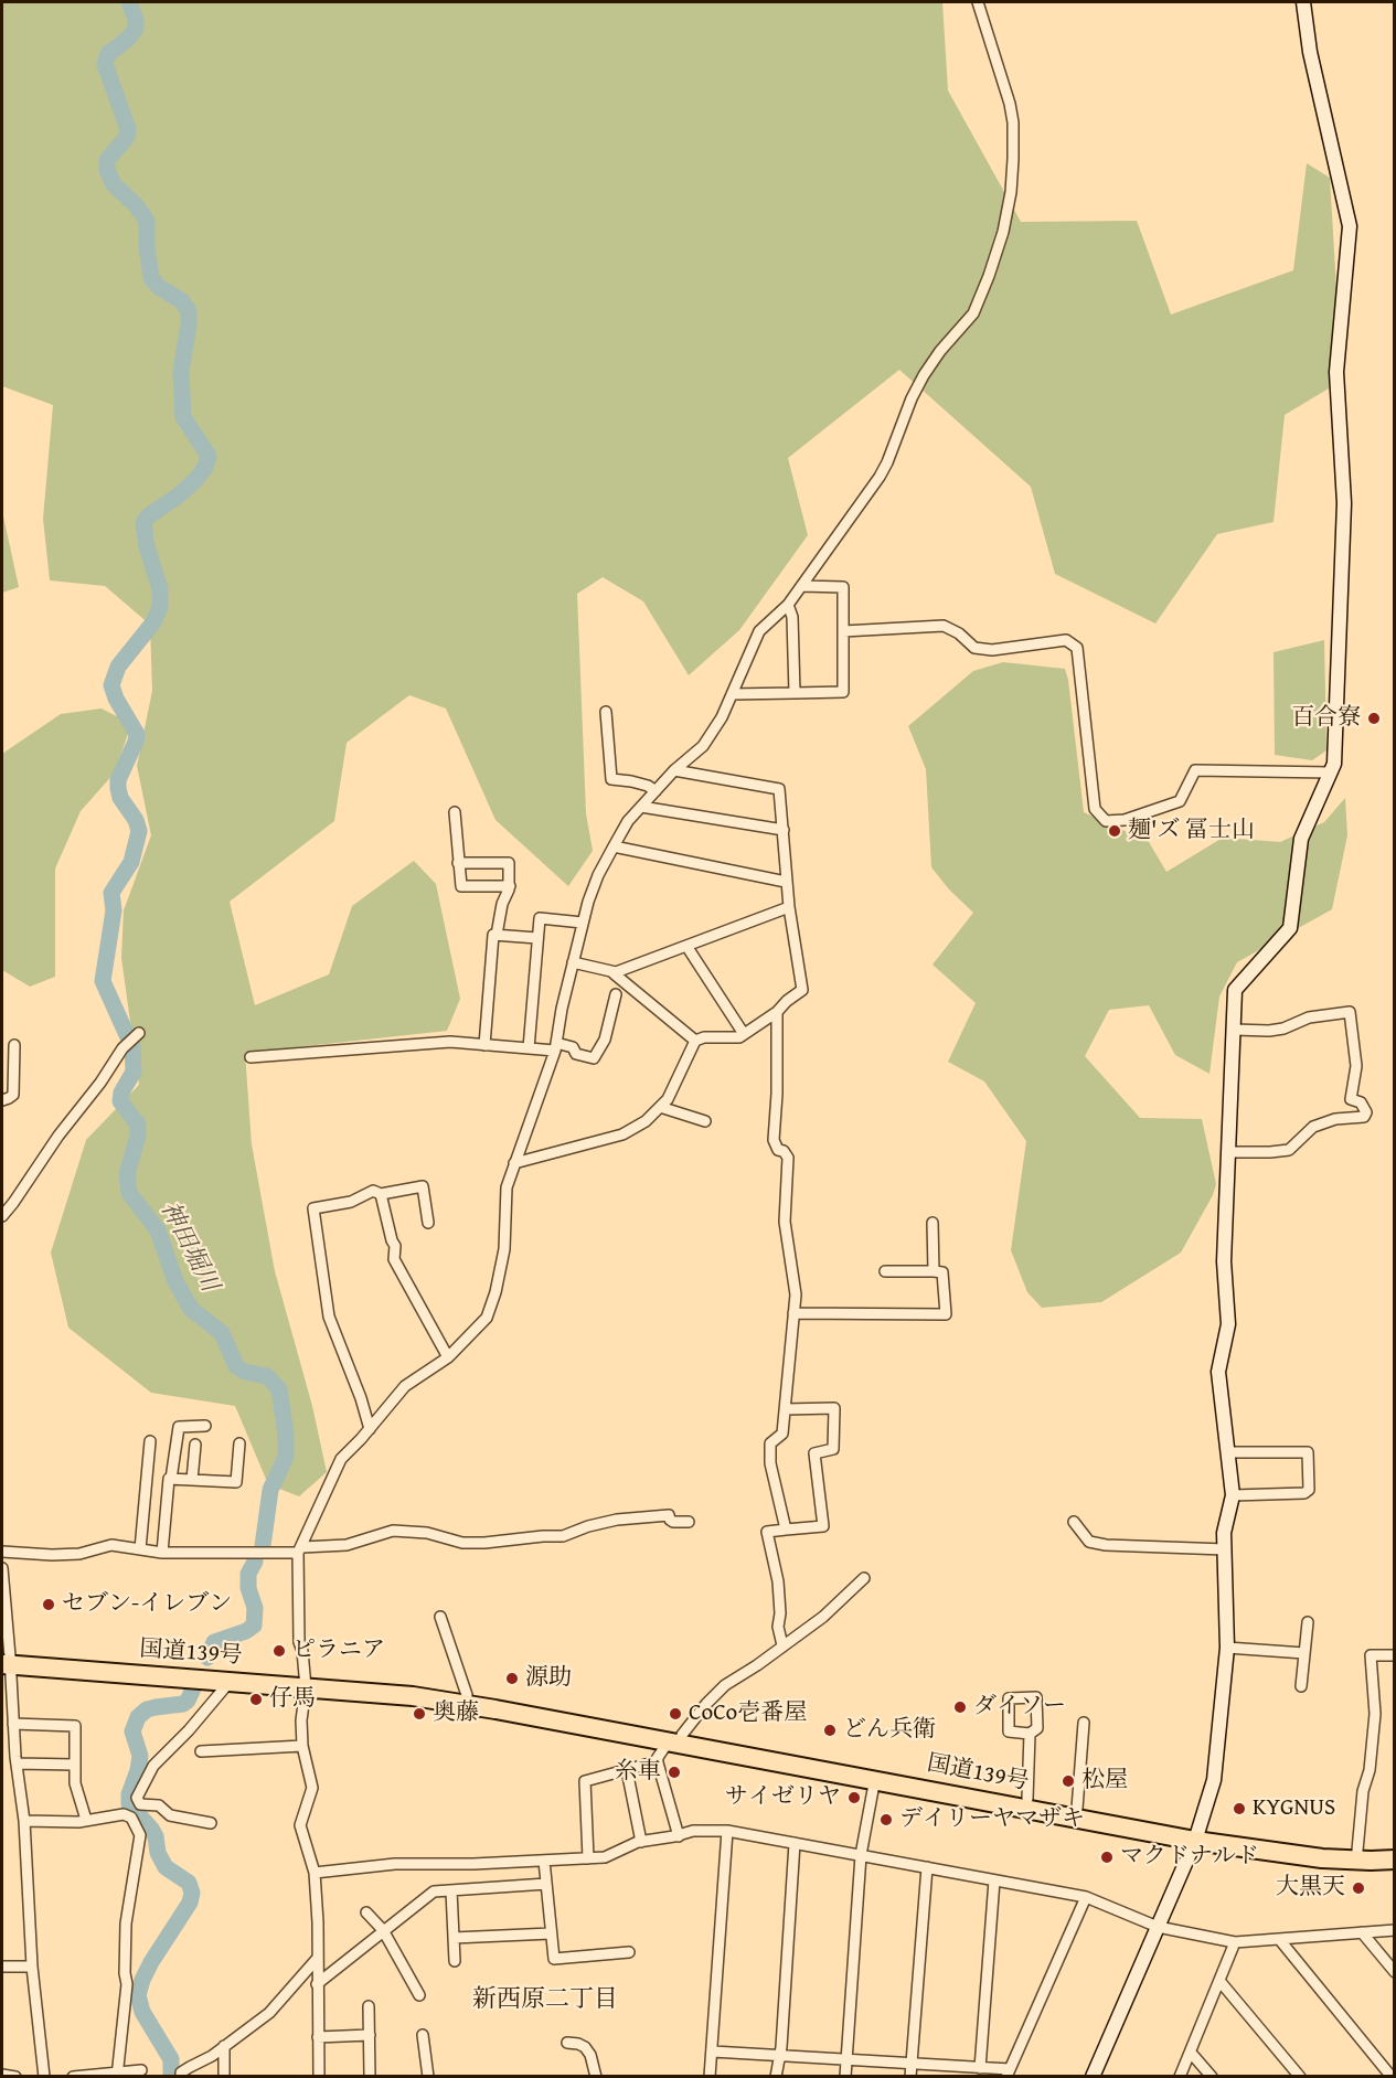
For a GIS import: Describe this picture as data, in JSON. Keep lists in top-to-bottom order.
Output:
{
  "streets": {
    "highway": ["国道139号"]
  },
  "districts": ["新西原二丁目"],
  "water": ["神田堀川"],
  "places": [
    "百合寮",
    "麺'ズ 冨士山",
    "セブン-イレブン",
    "ピラニア",
    "源助",
    "仔馬",
    "ダイソー",
    "奥藤",
    "CoCo壱番屋",
    "どん兵衛",
    "糸車",
    "松屋",
    "サイゼリヤ",
    "KYGNUS",
    "デイリーヤマザキ",
    "マクドナルド",
    "大黒天"
  ]
}
